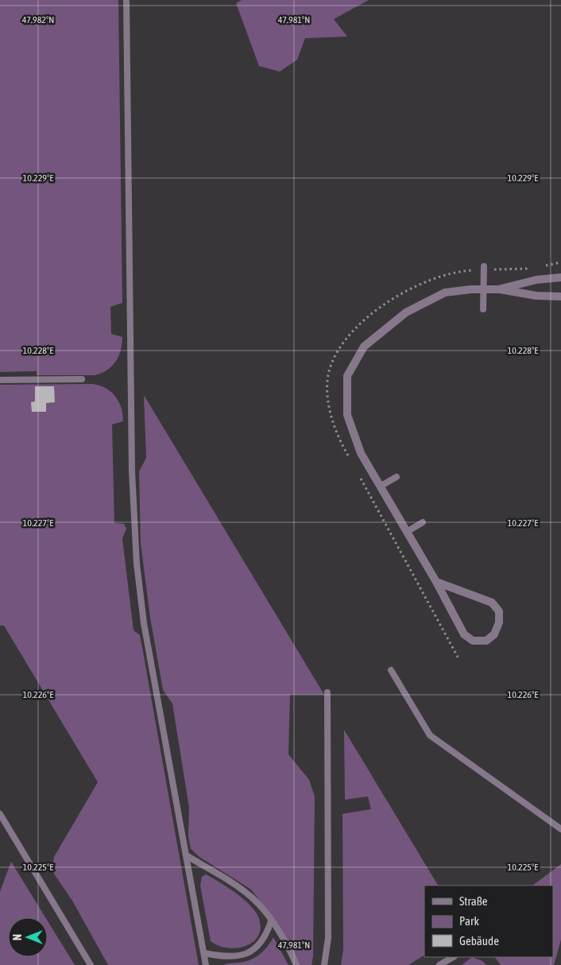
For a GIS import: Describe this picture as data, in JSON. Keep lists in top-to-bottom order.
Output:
{
  "legend": ["Straße", "Park", "Gebäude"],
  "north": "left",
  "coordinates": [
    "47.982°N",
    "47.981°N",
    "10.229°E",
    "10.228°E",
    "10.227°E",
    "10.226°E",
    "10.225°E"
  ]
}
